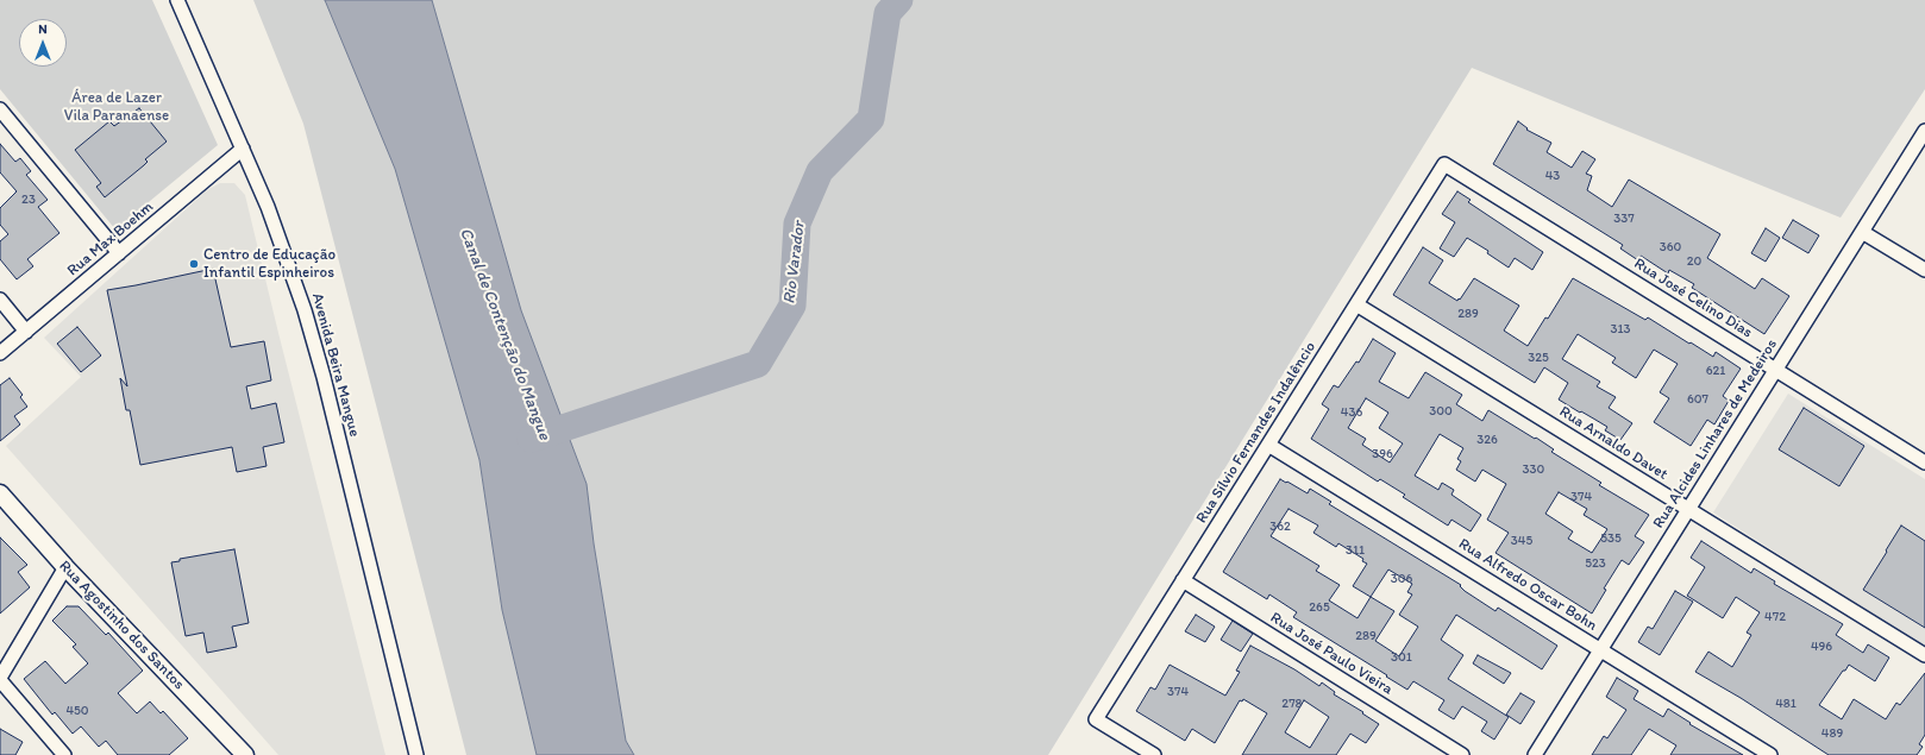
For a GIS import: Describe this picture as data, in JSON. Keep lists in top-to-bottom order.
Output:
{
  "streets": {
    "street": [
      "Rua Max Boehm",
      "Rua José Celino Dias",
      "Avenida Beira Mangue",
      "Rua Sílvio Fernandes Indalêncio",
      "Rua Alcides Linhares de Medeiros",
      "Rua Arnaldo Davet",
      "Rua Alfredo Oscar Bohn",
      "Rua Agostinho dos Santos",
      "Rua José Paulo Vieira"
    ]
  },
  "crossings": [
    ["Rua Max Boehm", "Avenida Beira Mangue"],
    ["Rua José Celino Dias", "Rua Sílvio Fernandes Indalêncio"],
    ["Rua José Celino Dias", "Rua Alcides Linhares de Medeiros"],
    ["Rua Sílvio Fernandes Indalêncio", "Rua Arnaldo Davet"],
    ["Rua Sílvio Fernandes Indalêncio", "Rua Alfredo Oscar Bohn"],
    ["Rua Sílvio Fernandes Indalêncio", "Rua José Paulo Vieira"],
    ["Rua Alcides Linhares de Medeiros", "Rua Arnaldo Davet"],
    ["Rua Alcides Linhares de Medeiros", "Rua Alfredo Oscar Bohn"]
  ],
  "water": ["Rio Varador", "Canal de Contenção do Mangue"],
  "parks": ["Área de Lazer Vila Paranaense"],
  "places": ["Centro de Educação Infantil Espinheiros"],
  "house_numbers": [
    "43",
    "23",
    "337",
    "360",
    "20",
    "289",
    "313",
    "325",
    "621",
    "607",
    "300",
    "436",
    "326",
    "396",
    "330",
    "374",
    "362",
    "535",
    "345",
    "311",
    "523",
    "306",
    "265",
    "472",
    "289",
    "496",
    "301",
    "374",
    "278",
    "481",
    "450",
    "489"
  ],
  "north": "top"
}
